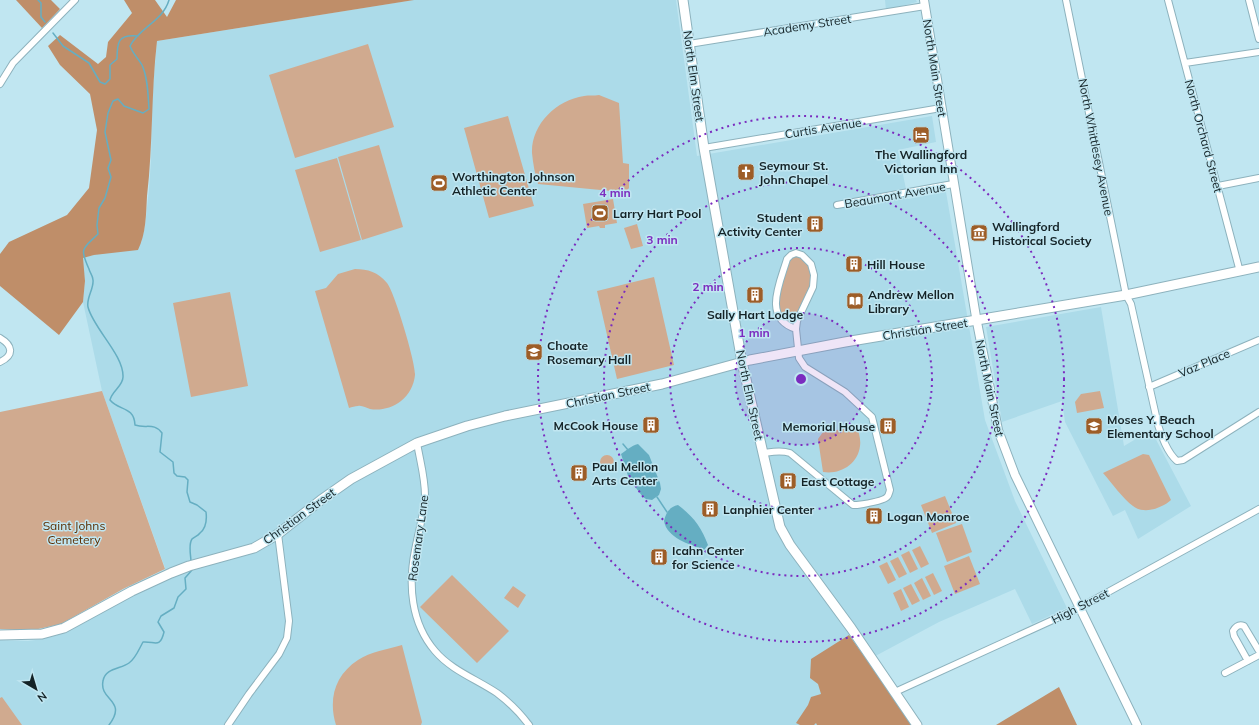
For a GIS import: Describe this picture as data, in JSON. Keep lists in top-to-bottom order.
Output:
{
  "streets": {
    "main road": ["North Elm Street", "Christian Street"],
    "street": [
      "Academy Street",
      "North Main Street",
      "Curtis Avenue",
      "North Orchard Street",
      "North Whittlesey Avenue",
      "Beaumont Avenue",
      "Vaz Place",
      "Rosemary Lane",
      "High Street"
    ]
  },
  "crossings": [
    ["Academy Street", "North Main Street"],
    ["Academy Street", "North Elm Street"],
    ["North Main Street", "Curtis Avenue"],
    ["North Main Street", "Beaumont Avenue"],
    ["North Main Street", "Christian Street"],
    ["North Main Street", "High Street"],
    ["North Elm Street", "Curtis Avenue"],
    ["North Elm Street", "Christian Street"],
    ["North Elm Street", "High Street"],
    ["North Orchard Street", "Christian Street"],
    ["North Whittlesey Avenue", "Christian Street"],
    ["North Whittlesey Avenue", "Vaz Place"],
    ["Christian Street", "Rosemary Lane"]
  ],
  "parks": ["Saint Johns Cemetery"],
  "places": {
    "hotel": ["The Wallingford Victorian Inn"],
    "church": ["Seymour St. John Chapel"],
    "sports": ["Worthington Johnson Athletic Center", "Larry Hart Pool"],
    "building": [
      "Student Activity Center",
      "Hill House",
      "Sally Hart Lodge",
      "McCook House",
      "Memorial House",
      "Paul Mellon Arts Center",
      "East Cottage",
      "Lanphier Center",
      "Logan Monroe",
      "Icahn Center for Science"
    ],
    "museum": ["Wallingford Historical Society"],
    "library": ["Andrew Mellon Library"],
    "school or university": ["Choate Rosemary Hall", "Moses Y. Beach Elementary School"]
  },
  "north": "bottom right",
  "rings": [
    "4 min",
    "3 min",
    "2 min",
    "1 min"
  ]
}
